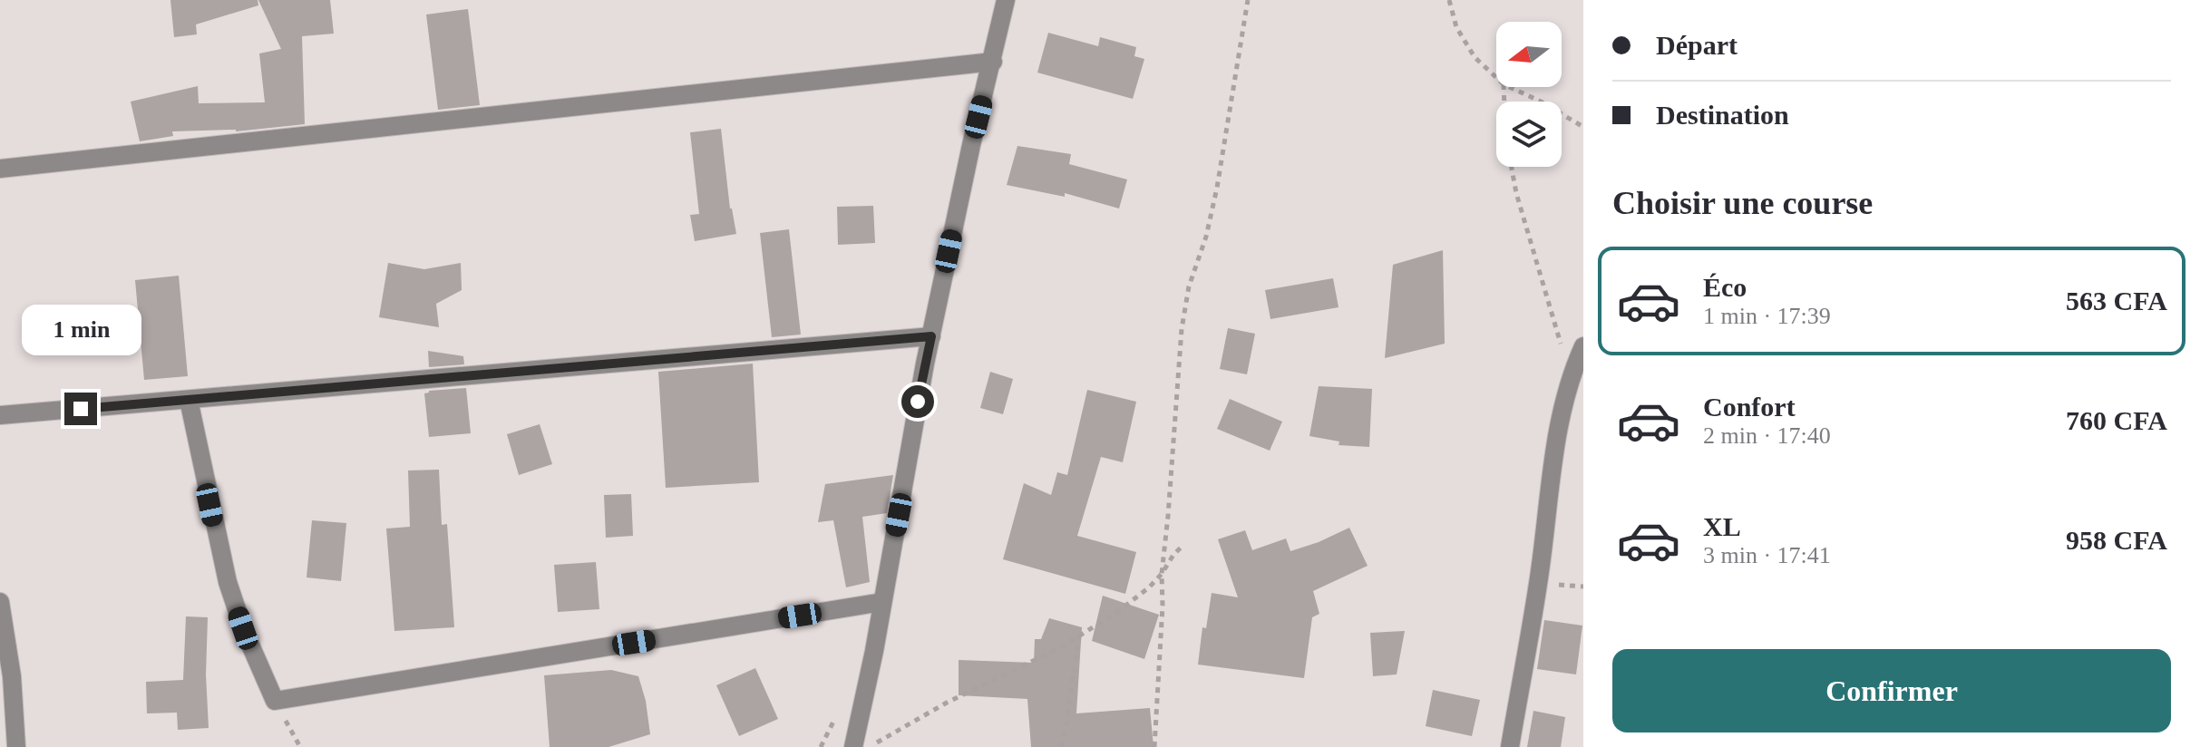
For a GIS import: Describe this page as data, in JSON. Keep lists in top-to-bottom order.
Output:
{
  "north": "left",
  "page": {
    "banner": ["Départ", "Destination"],
    "heading": "Choisir une course",
    "list": [
      {
        "name": "Éco",
        "note": "1 min · 17:39",
        "value": "563 CFA"
      },
      {
        "name": "Confort",
        "note": "2 min · 17:40",
        "value": "760 CFA"
      },
      {
        "name": "XL",
        "note": "3 min · 17:41",
        "value": "958 CFA"
      }
    ],
    "bubble": "1 min",
    "buttons": "Confirmer"
  }
}
